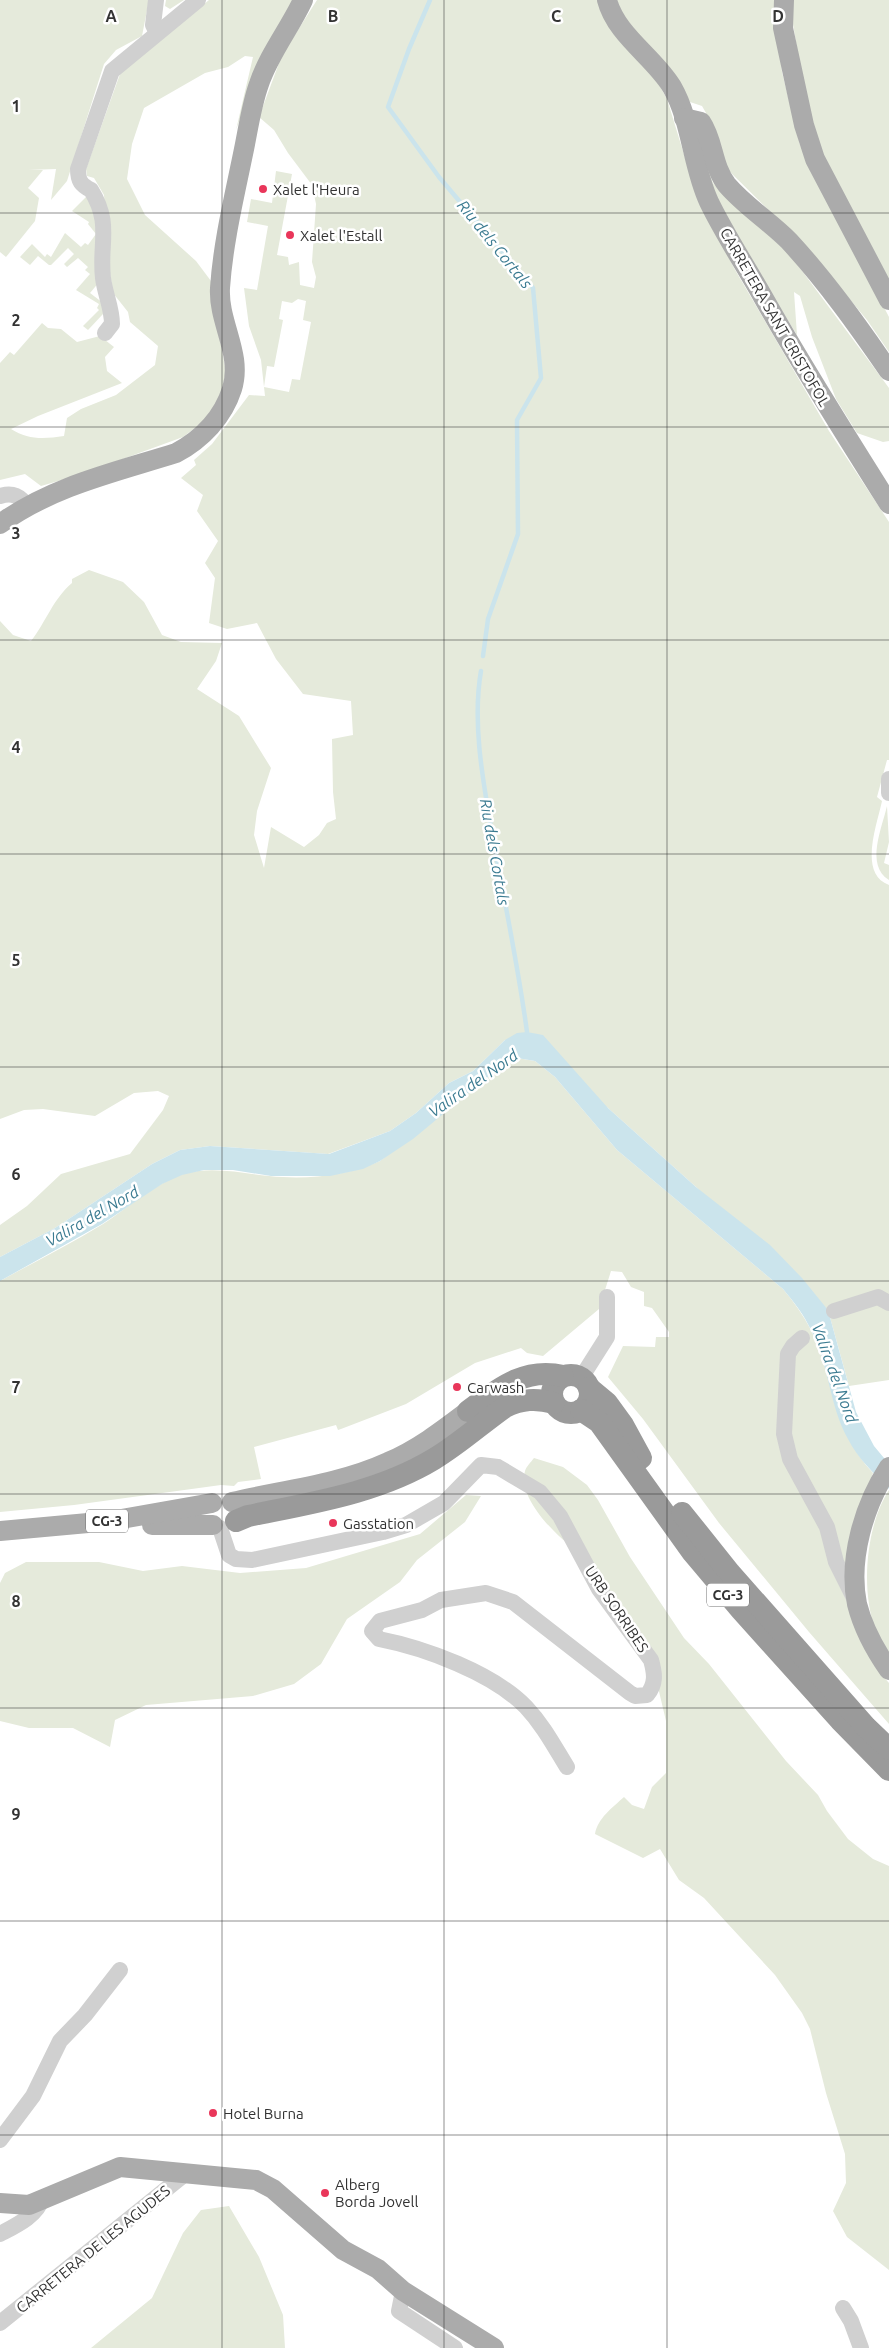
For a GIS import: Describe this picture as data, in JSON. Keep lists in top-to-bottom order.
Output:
{
  "streets": {
    "highway": ["CG-3"],
    "main road": ["CARRETERA SANT CRISTOFOL"],
    "street": ["URB SORRIBES", "CARRETERA DE LES AGUDES"]
  },
  "crossings": [
    ["CG-3", "URB SORRIBES"]
  ],
  "water": ["Riu dels Cortals", "Valira del Nord"],
  "places": [
    "Xalet l'Heura",
    "Xalet l'Estall",
    "Carwash",
    "Gasstation",
    "Hotel Burna",
    "Alberg Borda Jovell"
  ],
  "grid": {
    "columns": [
      "A",
      "B",
      "C",
      "D"
    ],
    "rows": [
      "1",
      "2",
      "3",
      "4",
      "5",
      "6",
      "7",
      "8",
      "9"
    ]
  }
}
